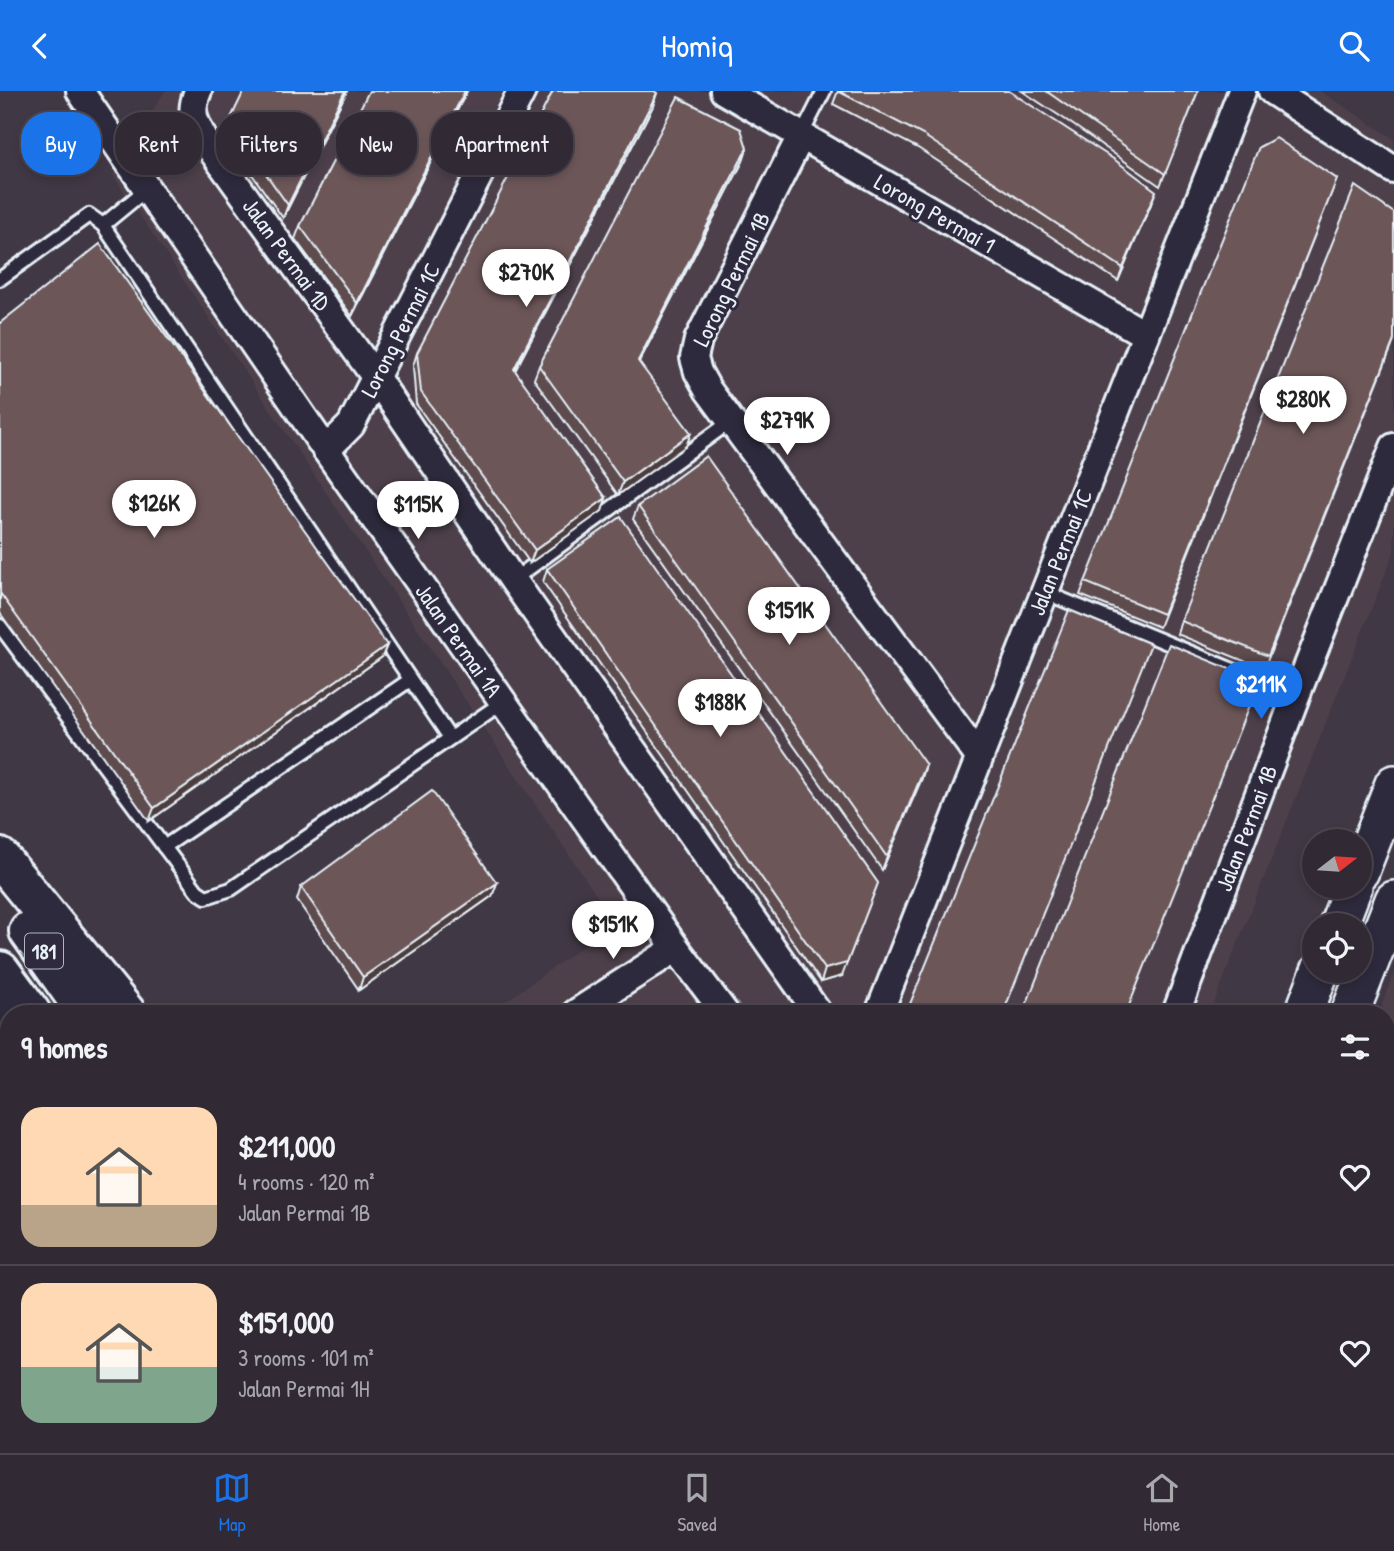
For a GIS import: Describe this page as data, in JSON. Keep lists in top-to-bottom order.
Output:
{
  "streets": {
    "main road": ["181"],
    "street": [
      "Lorong Permai 1",
      "Jalan Permai 1D",
      "Lorong Permai 1B",
      "Lorong Permai 1C",
      "Jalan Permai 1C",
      "Jalan Permai 1A",
      "Jalan Permai 1B"
    ]
  },
  "crossings": [
    ["Lorong Permai 1", "Lorong Permai 1B"],
    ["Lorong Permai 1", "Jalan Permai 1C"],
    ["Jalan Permai 1D", "Lorong Permai 1C"],
    ["Lorong Permai 1B", "Jalan Permai 1C"],
    ["Lorong Permai 1C", "Jalan Permai 1A"]
  ],
  "north": "right",
  "page": {
    "header": "Homiq",
    "chip": [
      "Buy",
      "Rent",
      "Filters",
      "New",
      "Apartment"
    ],
    "price": [
      "$270K",
      "$280K",
      "$279K",
      "$126K",
      "$115K",
      "$151K",
      "$211K",
      "$188K",
      "$151K"
    ],
    "heading": "9 homes",
    "list": [
      {
        "name": "$211,000",
        "note": "4 rooms · 120 m² · Jalan Permai 1B"
      },
      {
        "name": "$151,000",
        "note": "3 rooms · 101 m² · Jalan Permai 1H"
      }
    ],
    "tabs": ["Map", "Saved", "Home"]
  }
}
